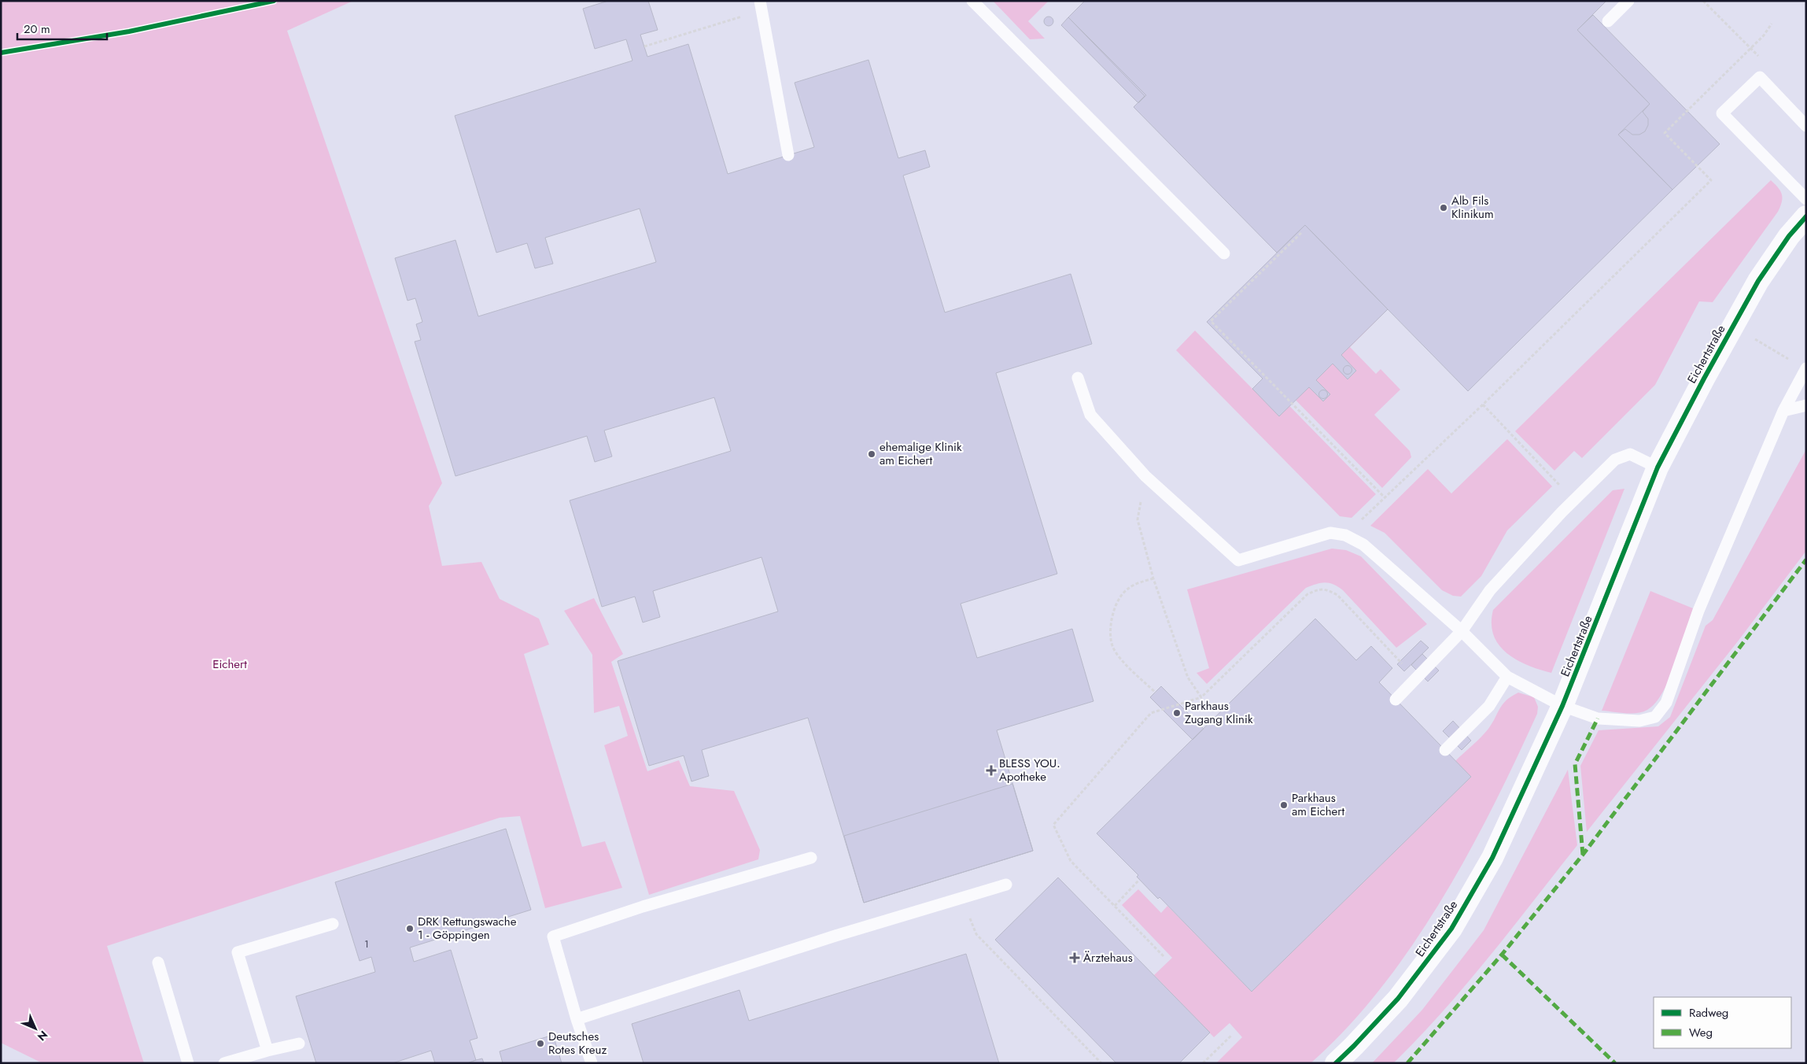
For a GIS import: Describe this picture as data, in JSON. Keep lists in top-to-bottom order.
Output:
{
  "streets": {
    "street": ["Eichertstraße"]
  },
  "parks": ["Eichert"],
  "places": {
    "other": [
      "Alb Fils Klinikum",
      "ehemalige Klinik am Eichert",
      "Parkhaus Zugang Klinik",
      "Parkhaus am Eichert",
      "DRK Rettungswache 1 - Göppingen",
      "Deutsches Rotes Kreuz"
    ],
    "health": ["BLESS YOU. Apotheke", "Ärztehaus"]
  },
  "house_numbers": ["1"],
  "legend": ["Radweg", "Weg"],
  "scale_bar": "20 m",
  "north": "bottom right"
}
